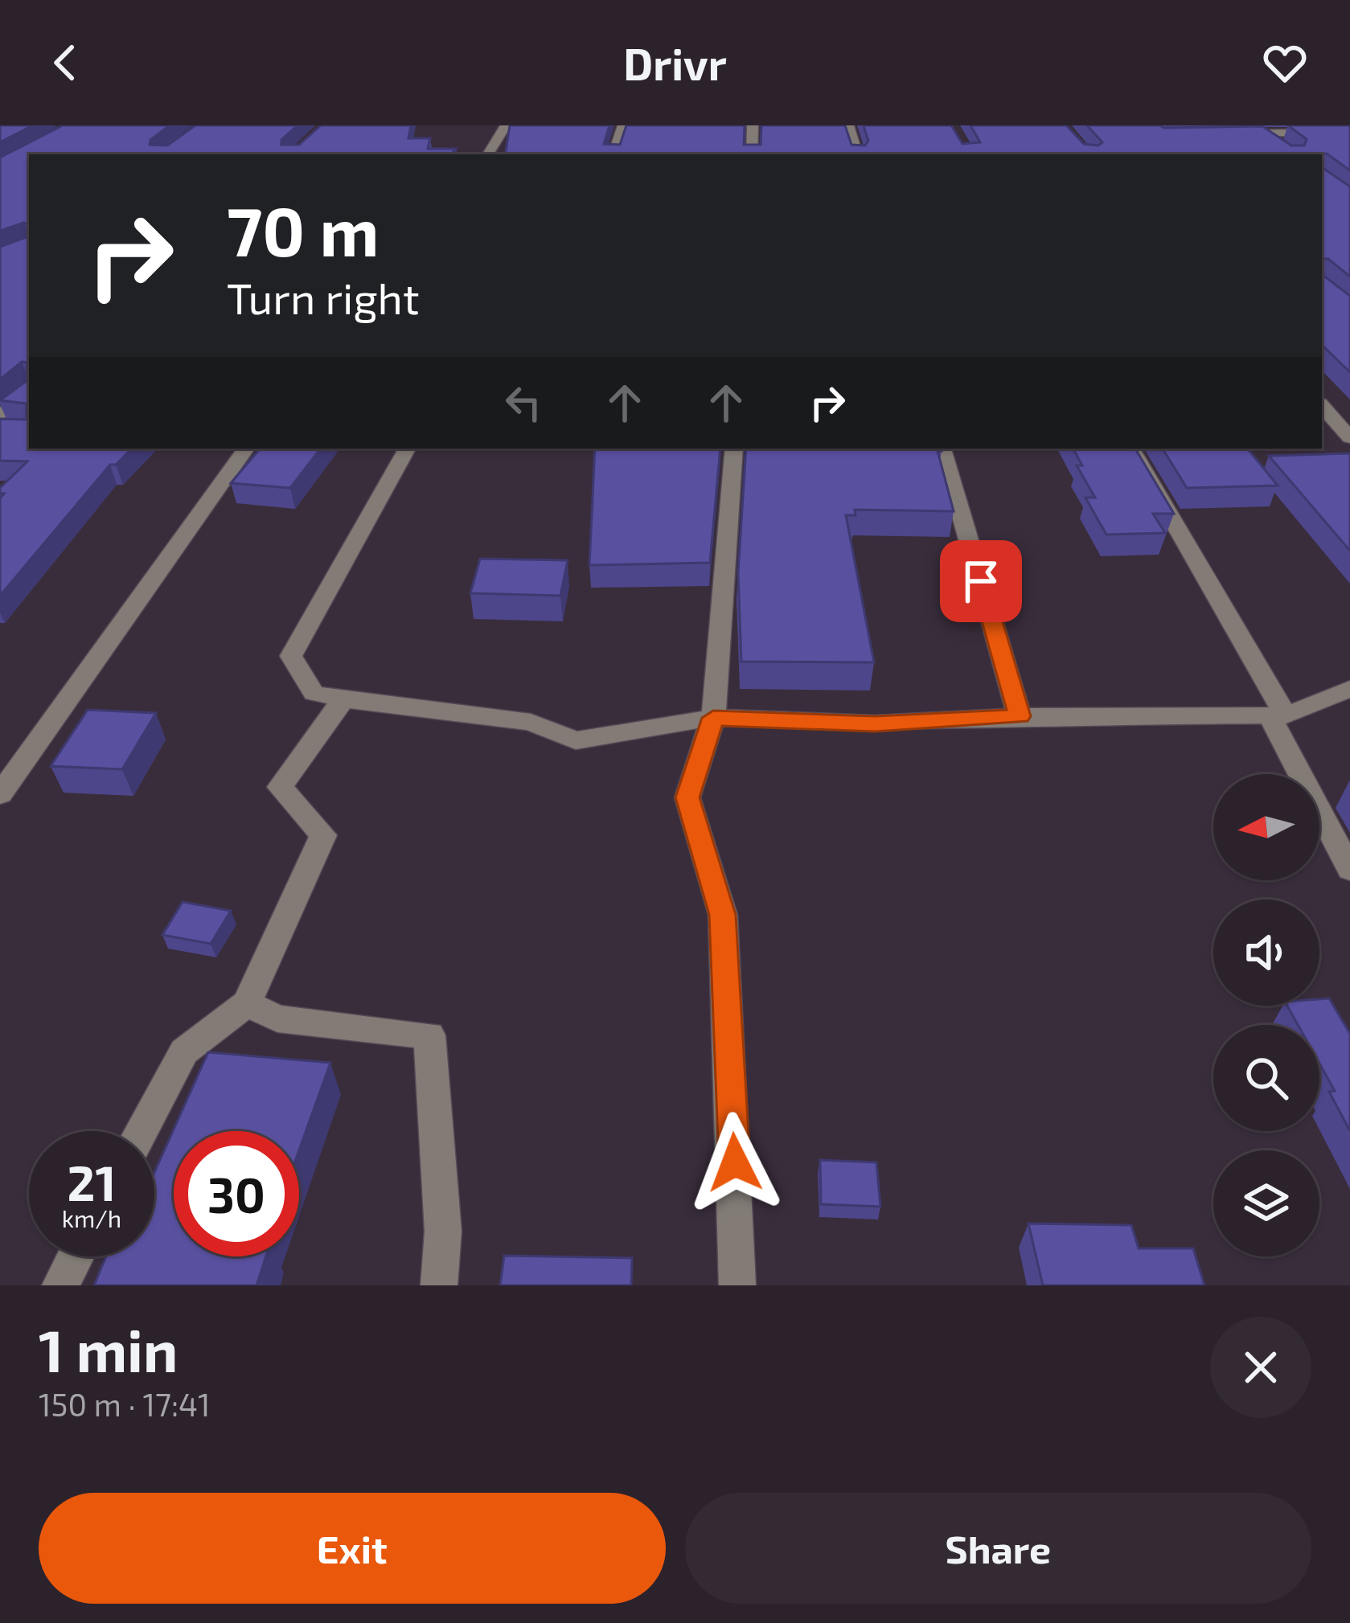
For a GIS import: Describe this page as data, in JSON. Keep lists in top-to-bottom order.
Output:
{
  "north": "left",
  "page": {
    "header": "Drivr",
    "turn": ["70 m", "Turn right"],
    "speed": "21 km/h",
    "limit": "30",
    "heading": ["1 min", "150 m · 17:41"],
    "buttons": ["Exit", "Share"]
  }
}
